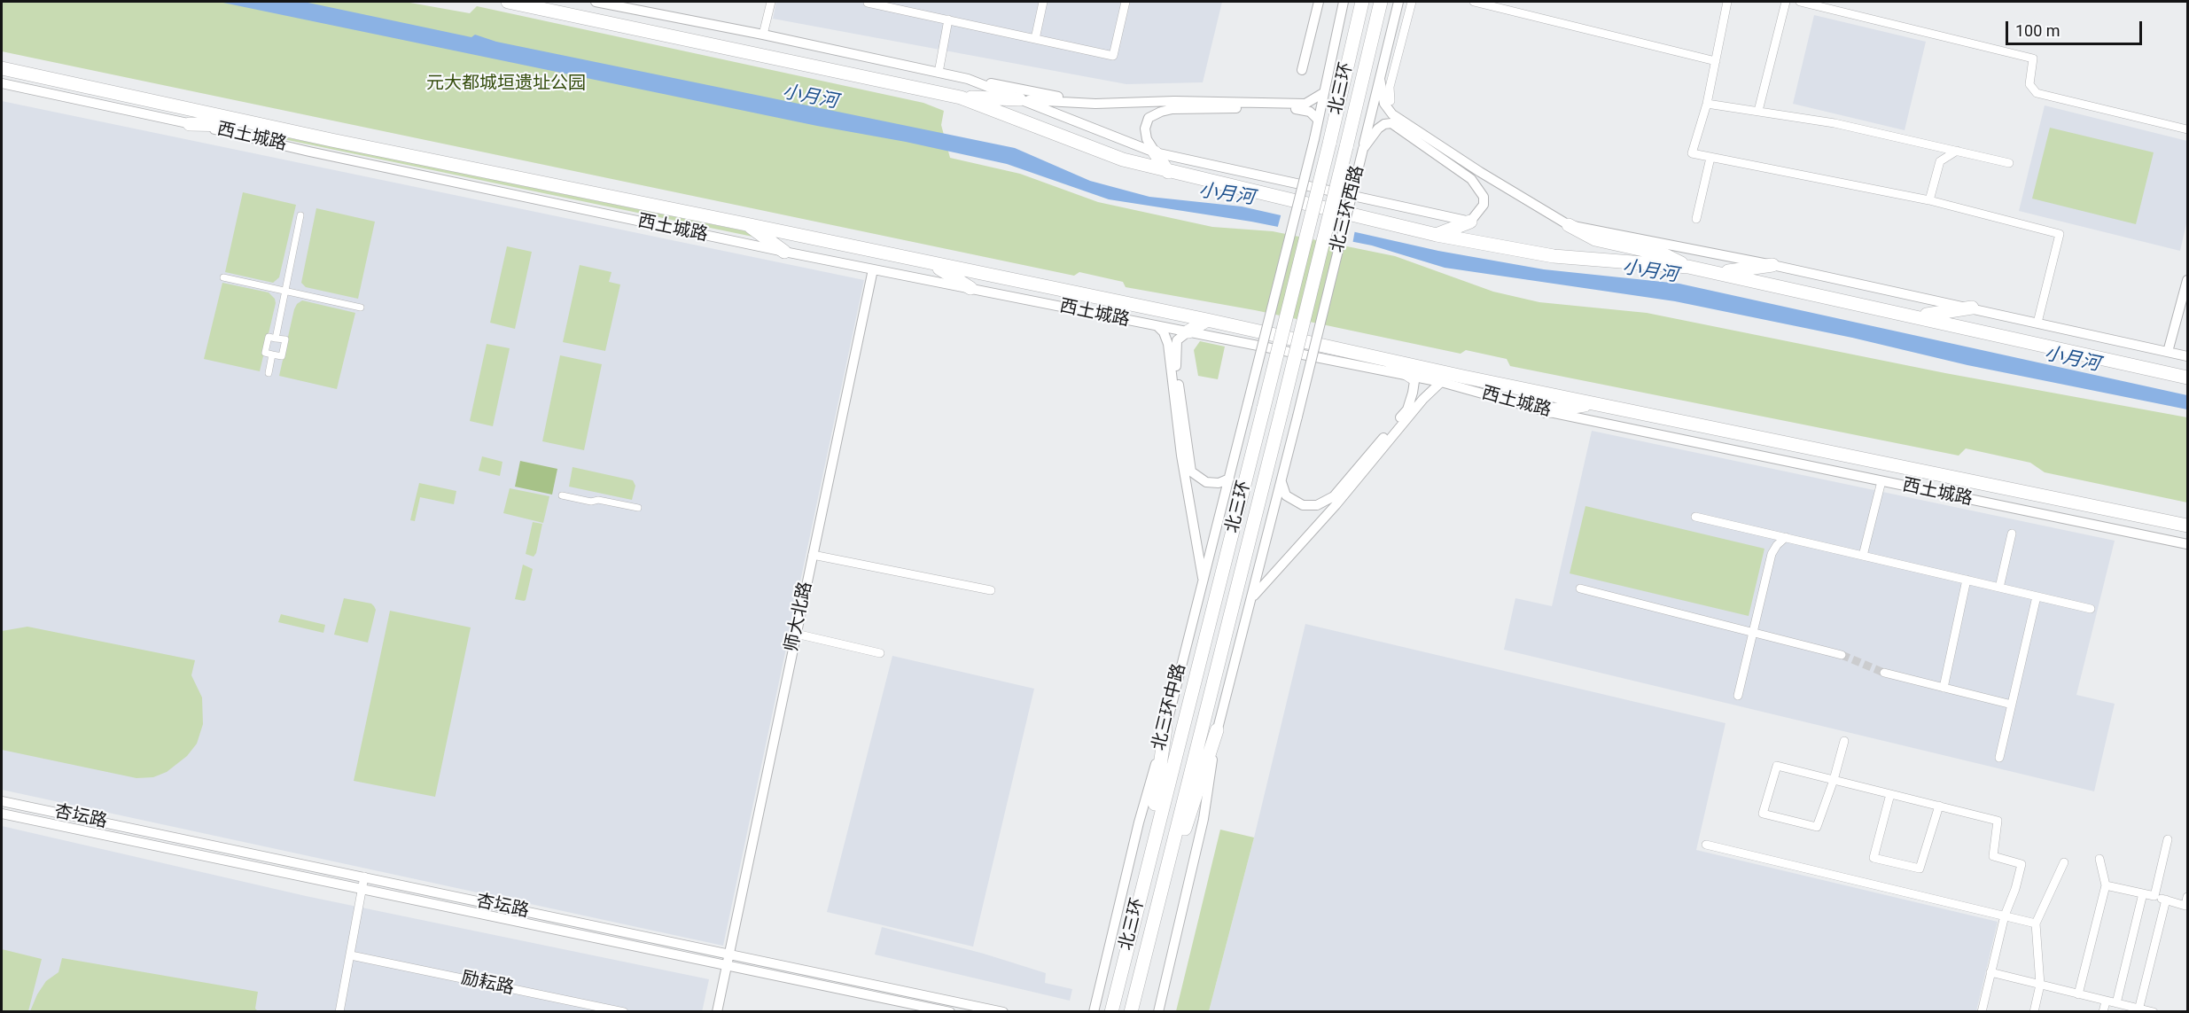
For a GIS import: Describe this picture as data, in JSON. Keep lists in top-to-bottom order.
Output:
{
  "streets": {
    "highway": ["北三环", "西土城路"],
    "street": [
      "北三环西路",
      "师大北路",
      "北三环中路",
      "杏坛路",
      "励耘路"
    ]
  },
  "crossings": [
    ["西土城路", "师大北路"],
    ["师大北路", "杏坛路"]
  ],
  "water": ["小月河"],
  "parks": ["元大都城垣遗址公园"],
  "scale_bar": "100 m"
}
